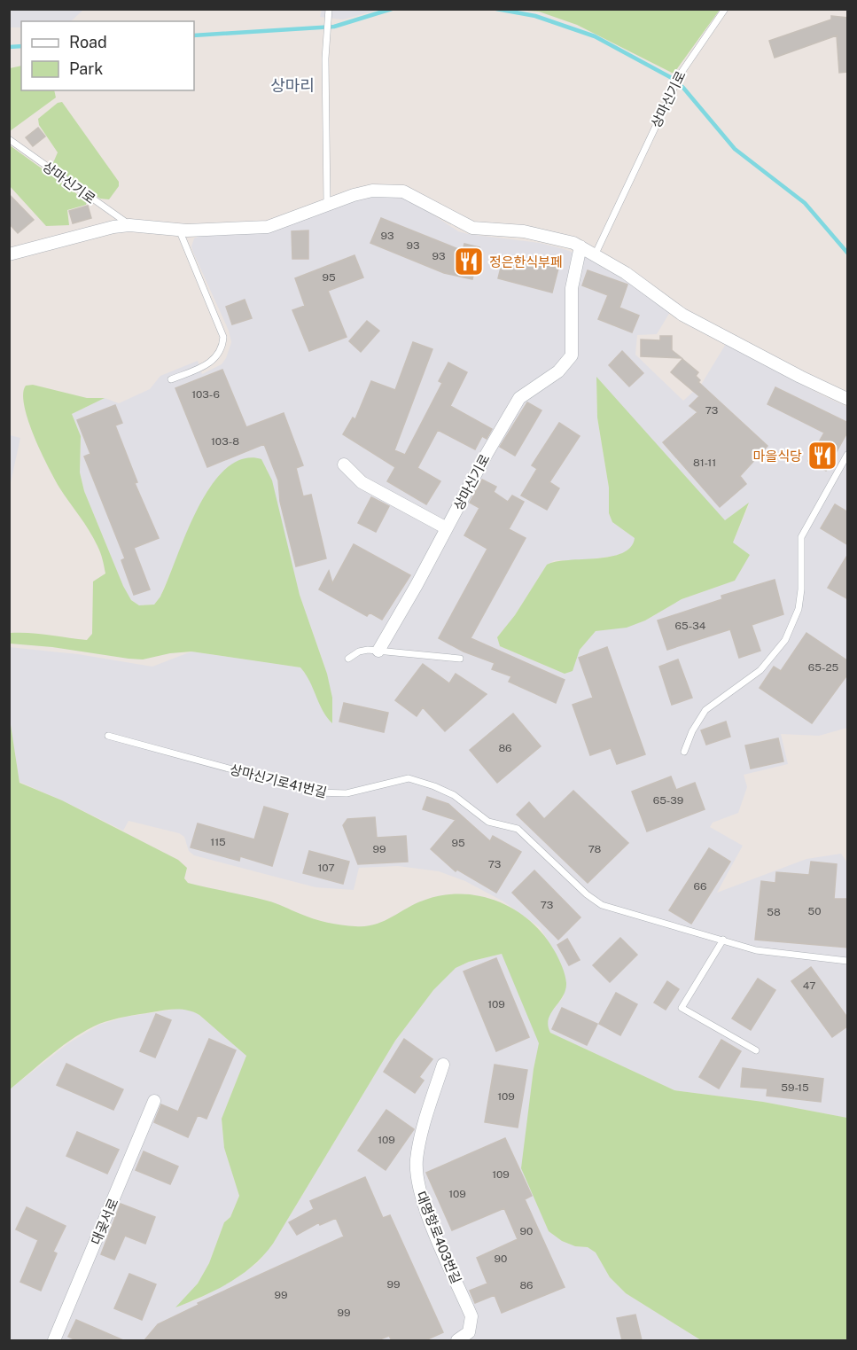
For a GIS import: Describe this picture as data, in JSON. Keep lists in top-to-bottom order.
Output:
{
  "streets": {
    "street": ["상마신기로", "대곶서로", "대명항로403번길"],
    "lane": ["상마신기로41번길"]
  },
  "districts": ["상마리"],
  "places": {
    "restaurant": ["정은한식부페", "마을식당"]
  },
  "house_numbers": [
    "93",
    "93",
    "93",
    "95",
    "103-6",
    "73",
    "103-8",
    "81-11",
    "65-34",
    "65-25",
    "86",
    "65-39",
    "115",
    "95",
    "99",
    "78",
    "73",
    "107",
    "66",
    "73",
    "50",
    "58",
    "47",
    "109",
    "59-15",
    "109",
    "109",
    "109",
    "109",
    "90",
    "90",
    "99",
    "86",
    "99",
    "99"
  ],
  "legend": ["Road", "Park"]
}
